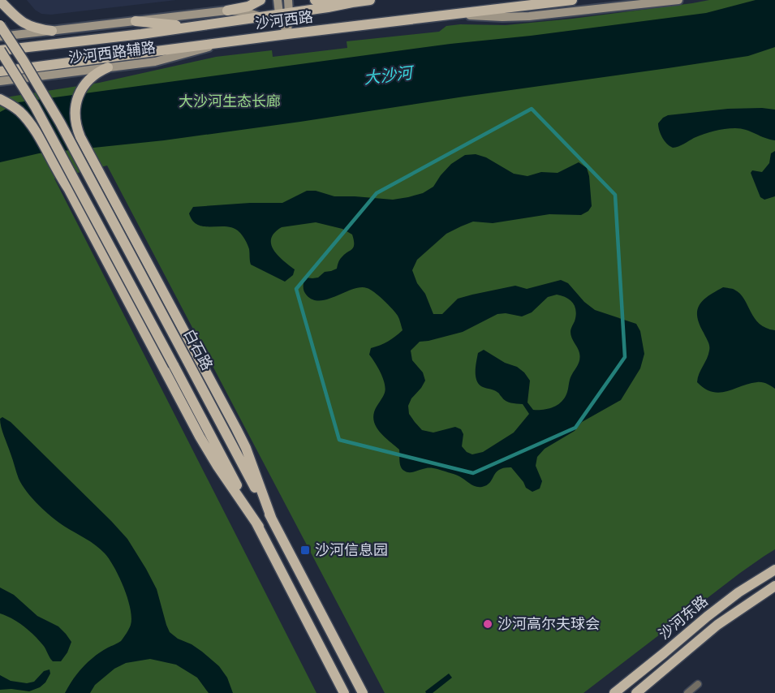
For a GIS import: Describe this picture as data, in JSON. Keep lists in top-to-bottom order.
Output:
{
  "streets": {
    "main road": [
      "沙河西路",
      "沙河西路辅路",
      "白石路",
      "沙河东路"
    ]
  },
  "crossings": [
    ["沙河西路", "沙河西路辅路"],
    ["沙河西路", "白石路"]
  ],
  "water": ["大沙河"],
  "parks": ["大沙河生态长廊"],
  "places": {
    "transit": ["沙河信息园"],
    "other": ["沙河高尔夫球会"]
  }
}
